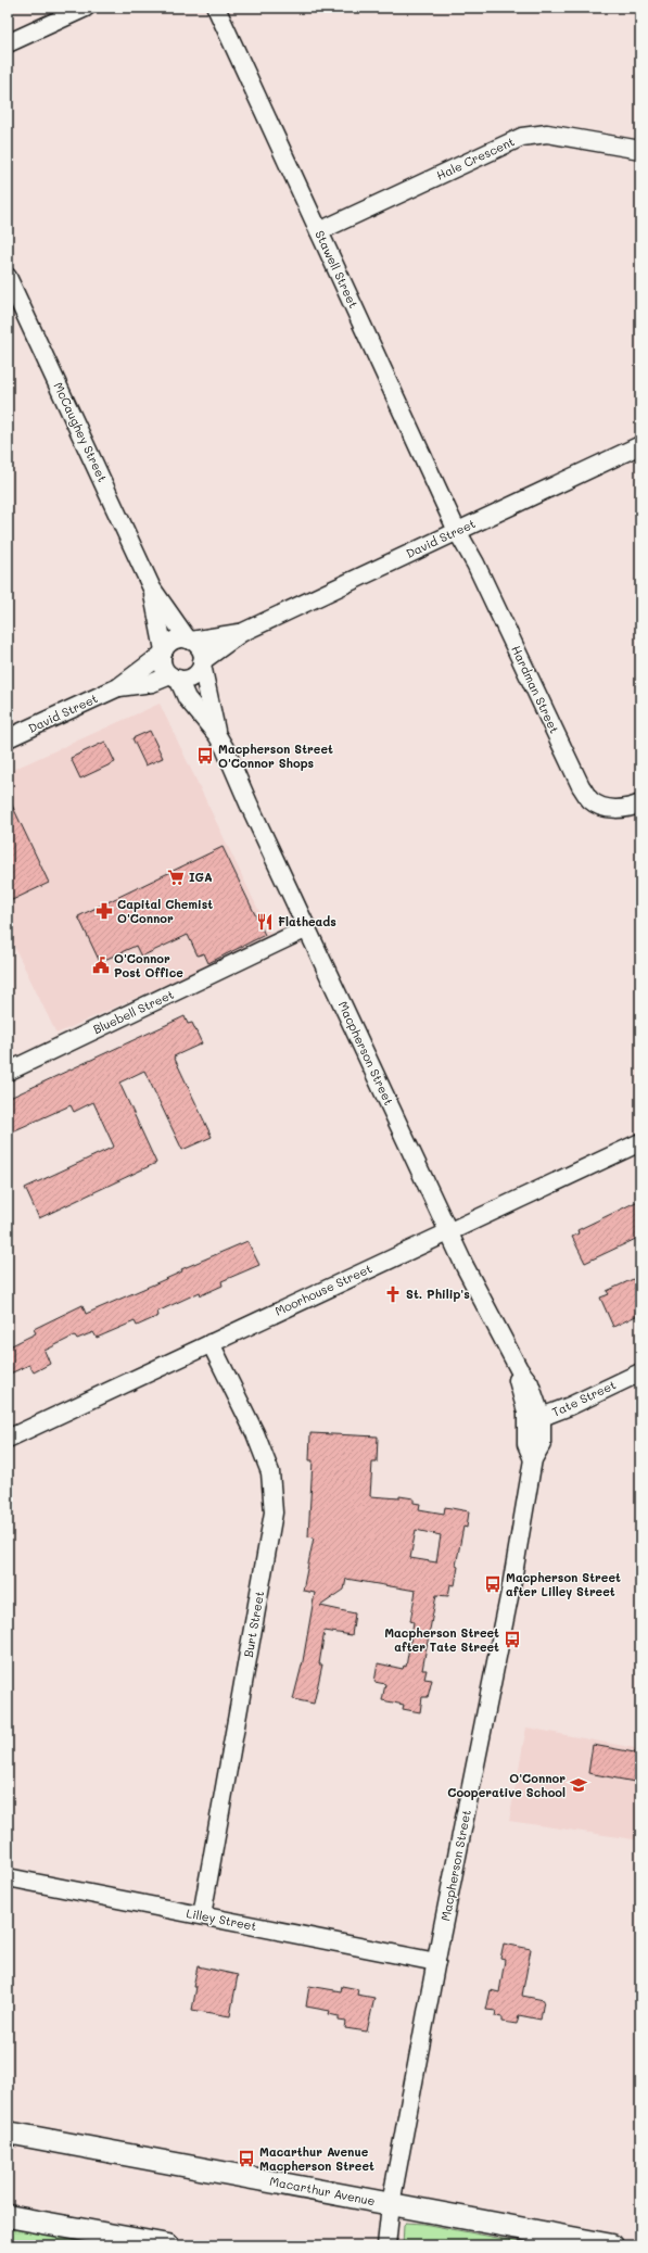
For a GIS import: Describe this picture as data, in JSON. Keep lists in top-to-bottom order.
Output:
{
  "streets": {
    "main road": ["Macarthur Avenue"],
    "street": [
      "Hale Crescent",
      "Stawell Street",
      "McCaughey Street",
      "David Street",
      "Hardman Street",
      "Bluebell Street",
      "Macpherson Street",
      "Moorhouse Street",
      "Tate Street",
      "Burt Street",
      "Lilley Street"
    ]
  },
  "crossings": [
    ["Hale Crescent", "Stawell Street"],
    ["Stawell Street", "David Street"],
    ["Stawell Street", "Hardman Street"],
    ["McCaughey Street", "David Street"],
    ["McCaughey Street", "Macpherson Street"],
    ["David Street", "Hardman Street"],
    ["David Street", "Macpherson Street"],
    ["Bluebell Street", "Macpherson Street"],
    ["Macpherson Street", "Moorhouse Street"],
    ["Macpherson Street", "Tate Street"],
    ["Macpherson Street", "Lilley Street"],
    ["Macpherson Street", "Macarthur Avenue"],
    ["Moorhouse Street", "Burt Street"],
    ["Burt Street", "Lilley Street"]
  ],
  "places": {
    "bus stop": [
      "Macpherson Street O'Connor Shops",
      "Macpherson Street after Lilley Street",
      "Macpherson Street after Tate Street",
      "Macarthur Avenue Macpherson Street"
    ],
    "supermarket": ["IGA"],
    "pharmacy": ["Capital Chemist O'Connor"],
    "restaurant": ["Flatheads"],
    "public building": ["O'Connor Post Office"],
    "church": ["St. Philip's"],
    "school or university": ["O'Connor Cooperative School"]
  }
}
